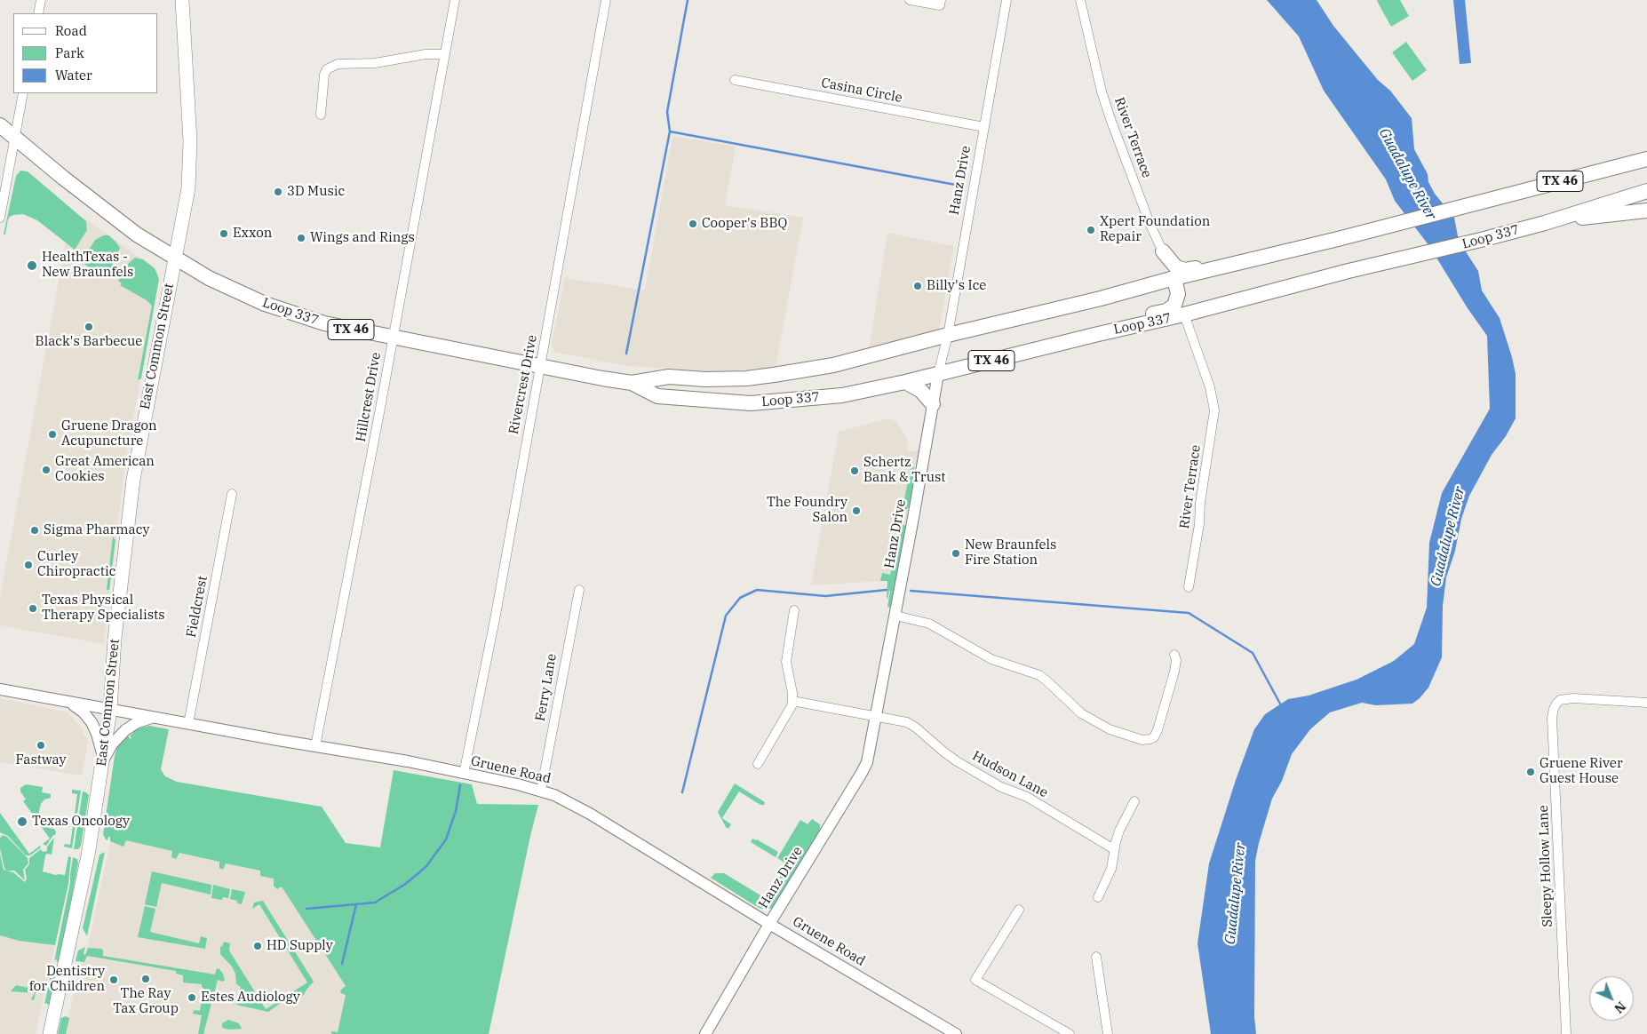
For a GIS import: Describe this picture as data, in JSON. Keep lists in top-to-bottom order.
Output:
{
  "streets": {
    "main road": ["TX 46", "Loop 337", "East Common Street"],
    "street": [
      "Casina Circle",
      "River Terrace",
      "Hanz Drive",
      "Rivercrest Drive",
      "Hillcrest Drive",
      "Fieldcrest",
      "Ferry Lane",
      "Gruene Road",
      "Hudson Lane",
      "Sleepy Hollow Lane"
    ]
  },
  "crossings": [
    ["Casina Circle", "Hanz Drive"],
    ["River Terrace", "Loop 337"],
    ["Hanz Drive", "Loop 337"],
    ["Hanz Drive", "Gruene Road"],
    ["Hanz Drive", "Hudson Lane"],
    ["Loop 337", "East Common Street"],
    ["Loop 337", "Rivercrest Drive"],
    ["Loop 337", "Hillcrest Drive"],
    ["East Common Street", "Gruene Road"],
    ["Rivercrest Drive", "Gruene Road"],
    ["Hillcrest Drive", "Gruene Road"],
    ["Fieldcrest", "Gruene Road"],
    ["Ferry Lane", "Gruene Road"]
  ],
  "water": ["Guadalupe River"],
  "places": [
    "3D Music",
    "Cooper's BBQ",
    "Xpert Foundation Repair",
    "Exxon",
    "Wings and Rings",
    "HealthTexas - New Braunfels",
    "Billy's Ice",
    "Black's Barbecue",
    "Gruene Dragon Acupuncture",
    "Great American Cookies",
    "Schertz Bank & Trust",
    "The Foundry Salon",
    "Sigma Pharmacy",
    "New Braunfels Fire Station",
    "Curley Chiropractic",
    "Texas Physical Therapy Specialists",
    "Fastway",
    "Gruene River Guest House",
    "Texas Oncology",
    "HD Supply",
    "The Ray Tax Group",
    "Dentistry for Children",
    "Estes Audiology"
  ],
  "legend": ["Road", "Park", "Water"],
  "north": "bottom right"
}
